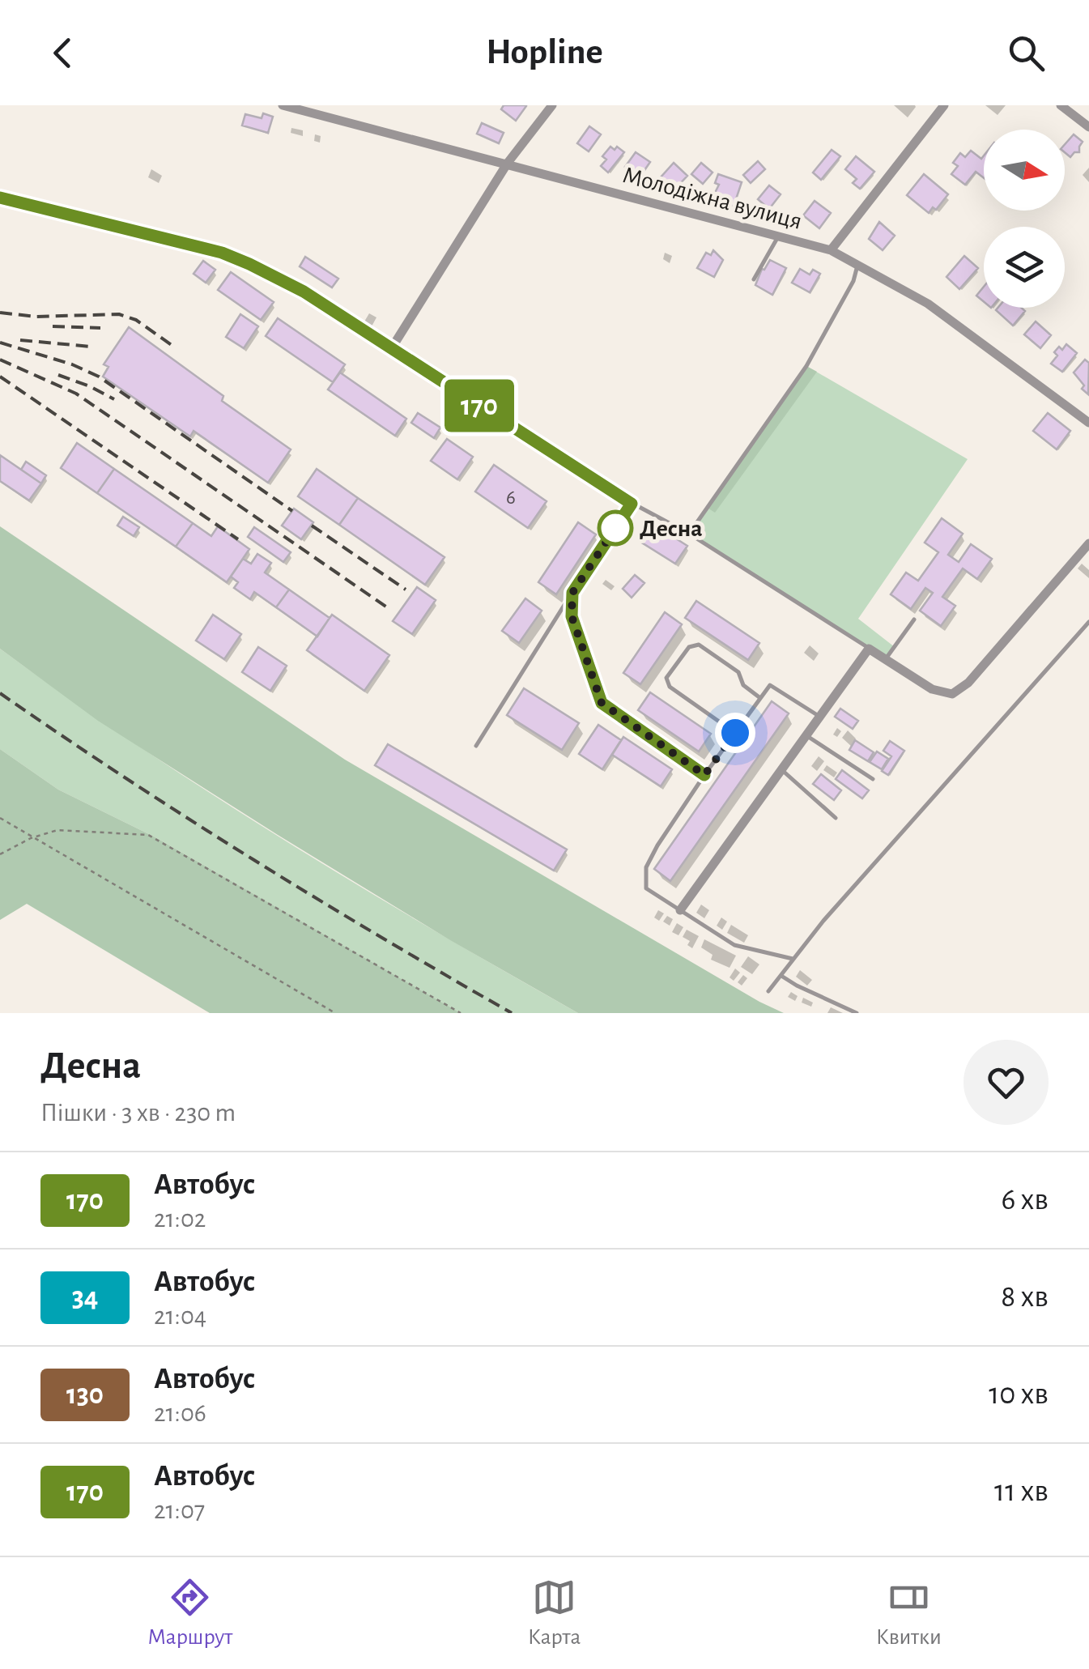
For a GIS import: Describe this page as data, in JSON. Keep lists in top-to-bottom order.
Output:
{
  "streets": {
    "street": ["Молодіжна вулиця"]
  },
  "places": ["Десна"],
  "lines": ["bus line 170"],
  "house_numbers": ["6"],
  "north": "right",
  "page": {
    "header": "Hopline",
    "on_map": "170",
    "heading": ["Десна", "Пішки · 3 хв · 230 m"],
    "list": [
      {
        "mark": "170",
        "name": "Автобус",
        "note": "21:02",
        "value": "6 хв"
      },
      {
        "mark": "34",
        "name": "Автобус",
        "note": "21:04",
        "value": "8 хв"
      },
      {
        "mark": "130",
        "name": "Автобус",
        "note": "21:06",
        "value": "10 хв"
      },
      {
        "mark": "170",
        "name": "Автобус",
        "note": "21:07",
        "value": "11 хв"
      }
    ],
    "tabs": ["Маршрут", "Карта", "Квитки"]
  }
}
